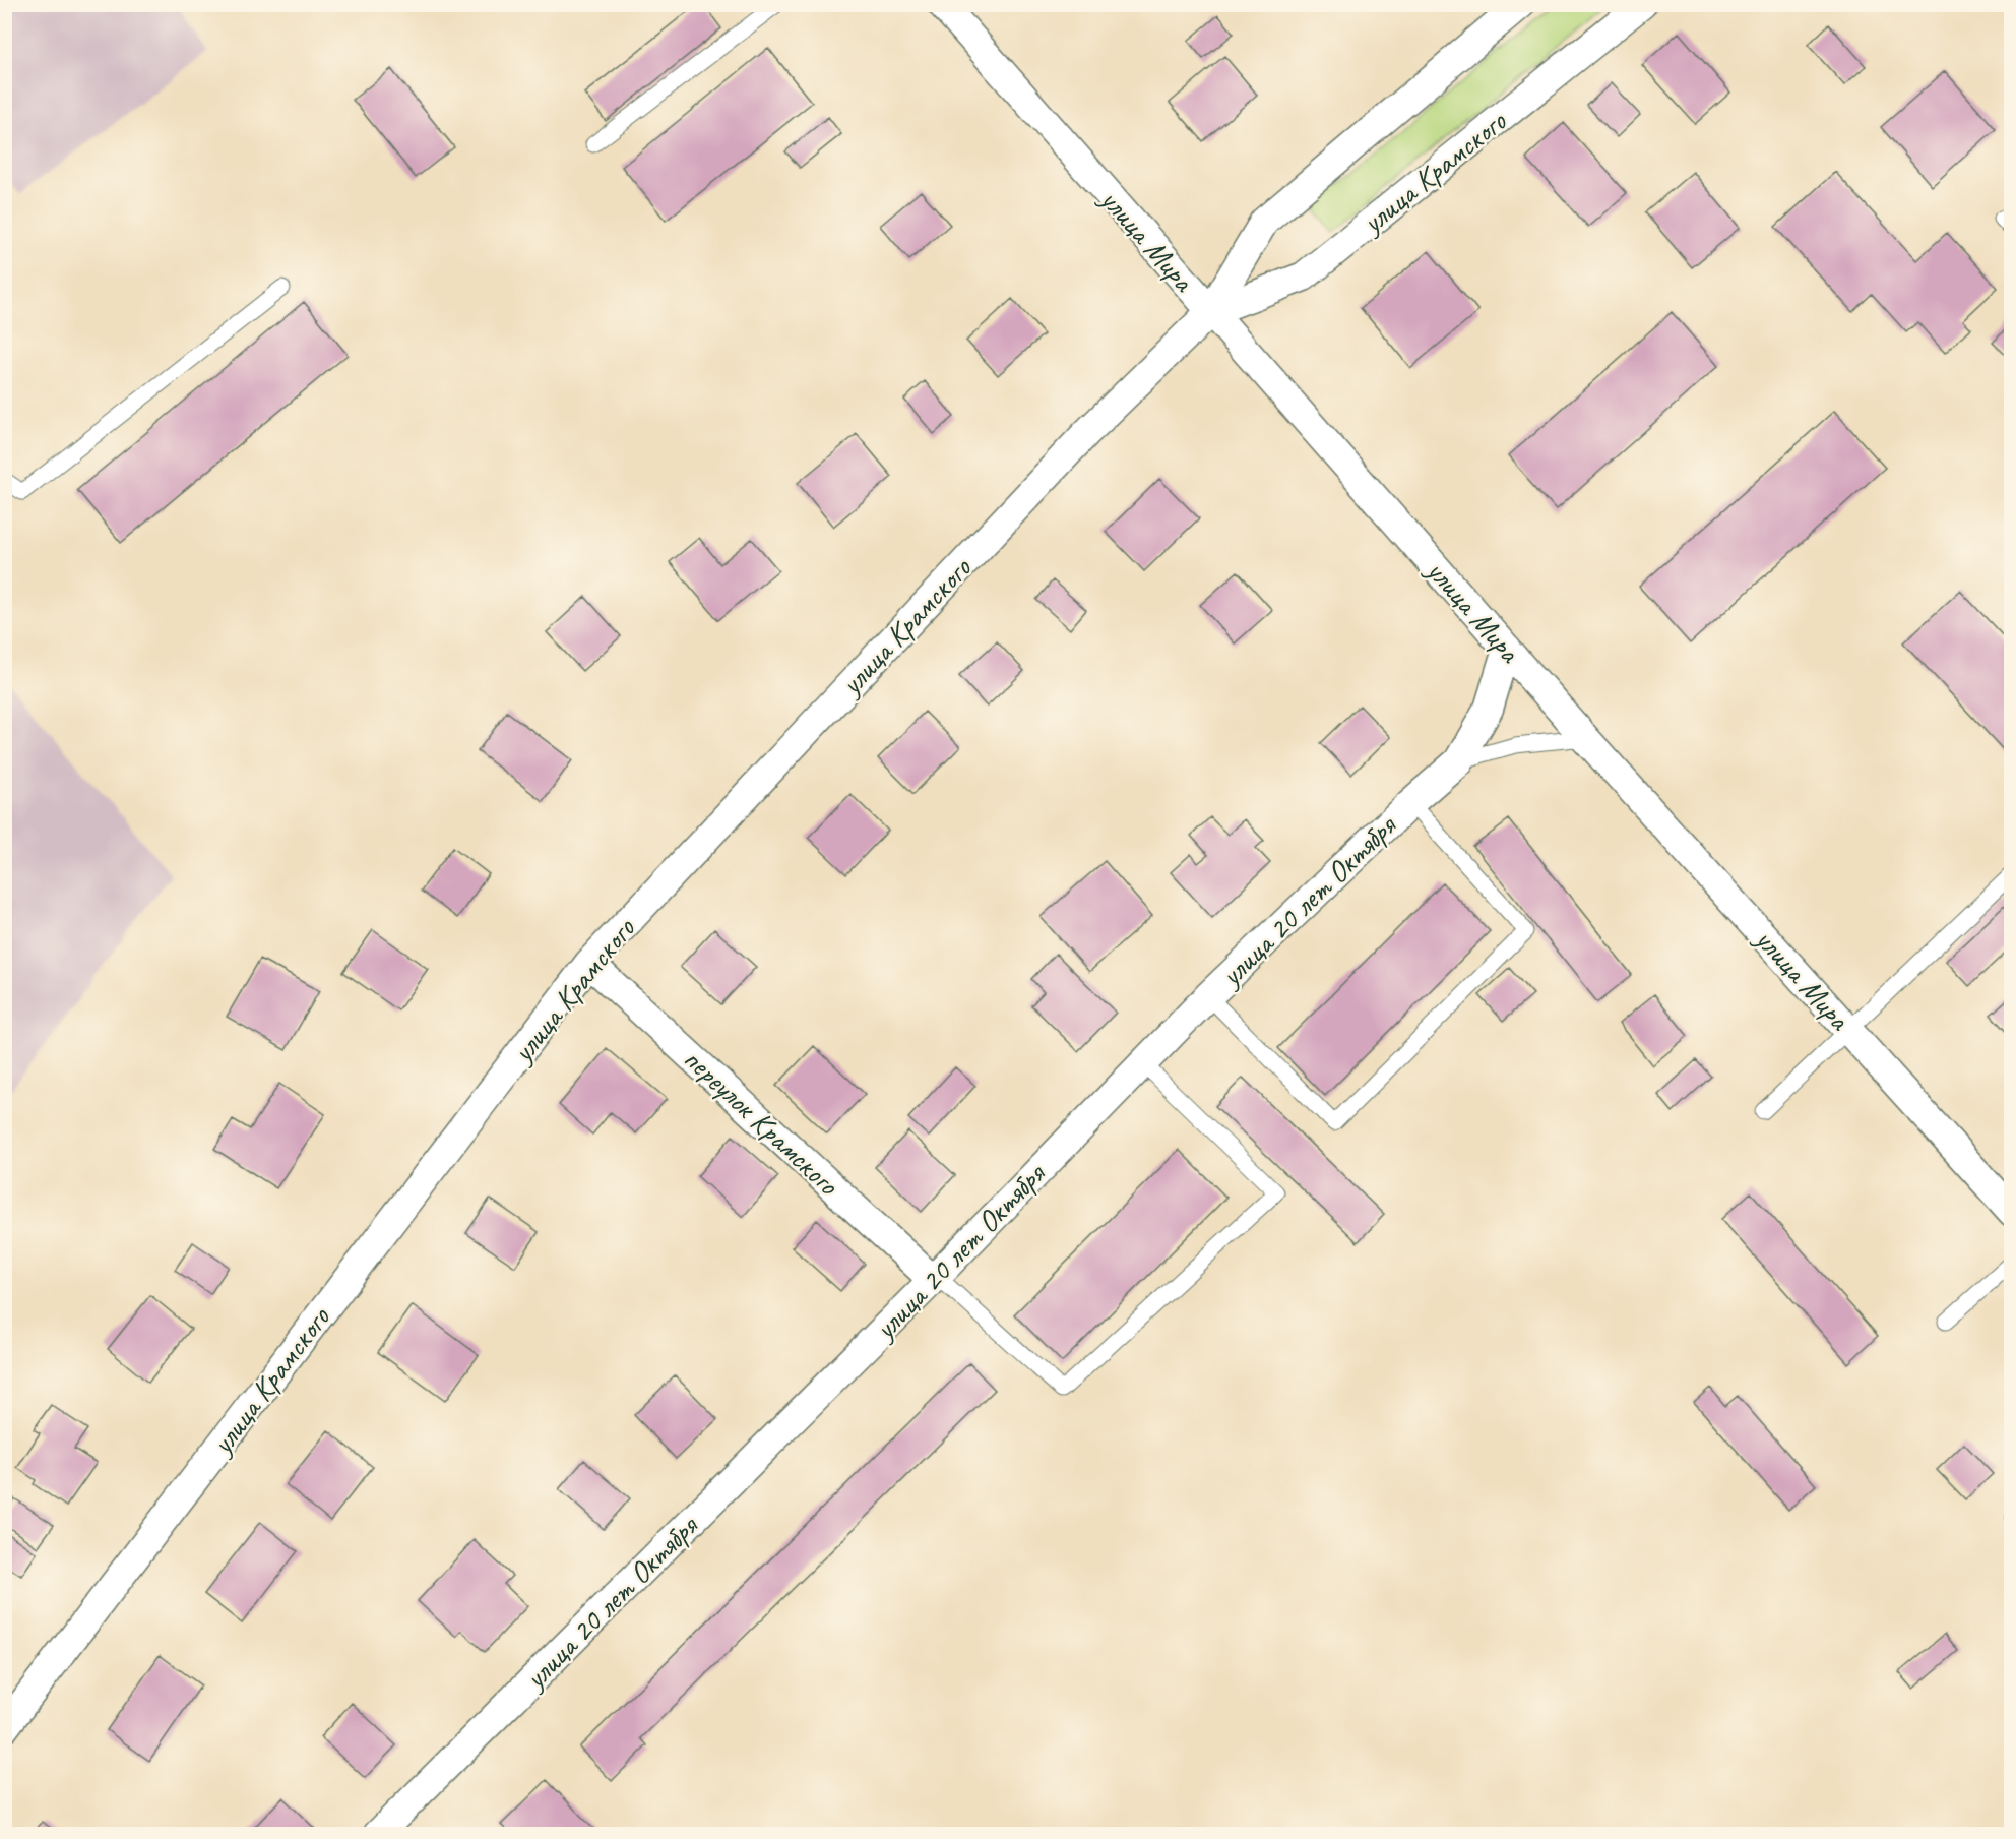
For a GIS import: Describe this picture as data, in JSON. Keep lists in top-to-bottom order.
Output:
{
  "streets": {
    "street": [
      "улица Крамского",
      "улица Мира",
      "улица 20 лет Октября",
      "переулок Крамского"
    ]
  },
  "crossings": [
    ["улица Крамского", "улица Мира"],
    ["улица Крамского", "переулок Крамского"],
    ["улица Мира", "улица 20 лет Октября"],
    ["улица 20 лет Октября", "переулок Крамского"]
  ]
}
